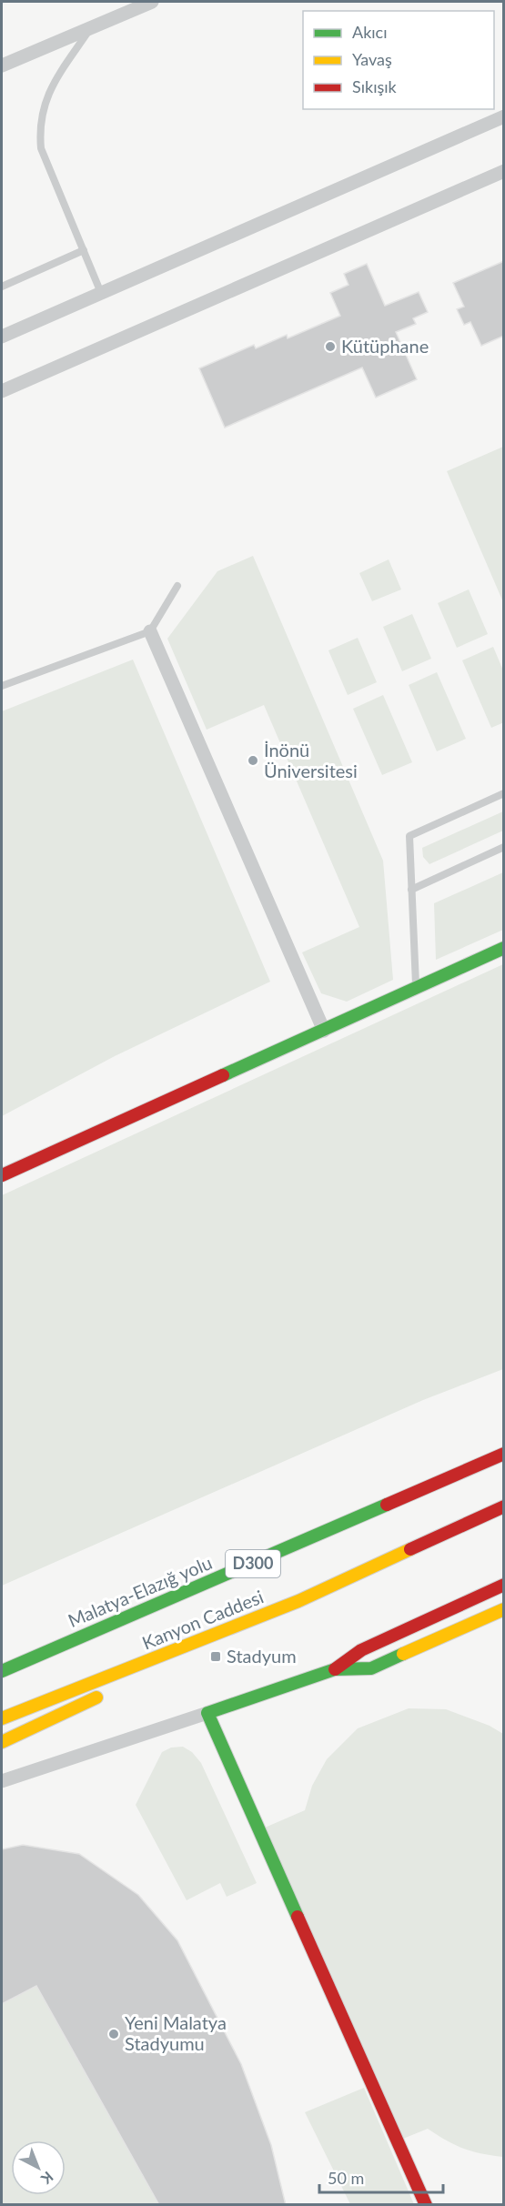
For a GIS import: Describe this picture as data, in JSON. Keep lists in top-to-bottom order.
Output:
{
  "streets": {
    "main road": ["D300", "Malatya-Elazığ yolu", "Kanyon Caddesi"]
  },
  "places": {
    "other": ["Kütüphane", "İnönü Üniversitesi", "Yeni Malatya Stadyumu"],
    "transit": ["Stadyum"]
  },
  "legend": ["Akıcı", "Yavaş", "Sıkışık"],
  "scale_bar": "50 m",
  "north": "bottom right"
}
